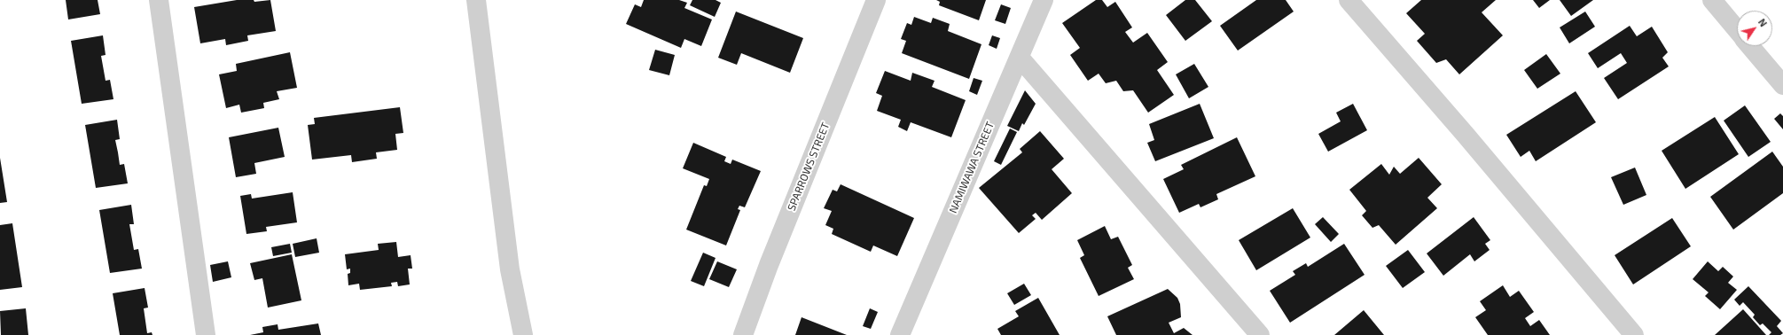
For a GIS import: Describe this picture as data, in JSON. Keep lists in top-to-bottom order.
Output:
{
  "streets": {
    "street": ["SPARROWS STREET", "NAMIWAWA STREET"]
  },
  "north": "top right"
}
